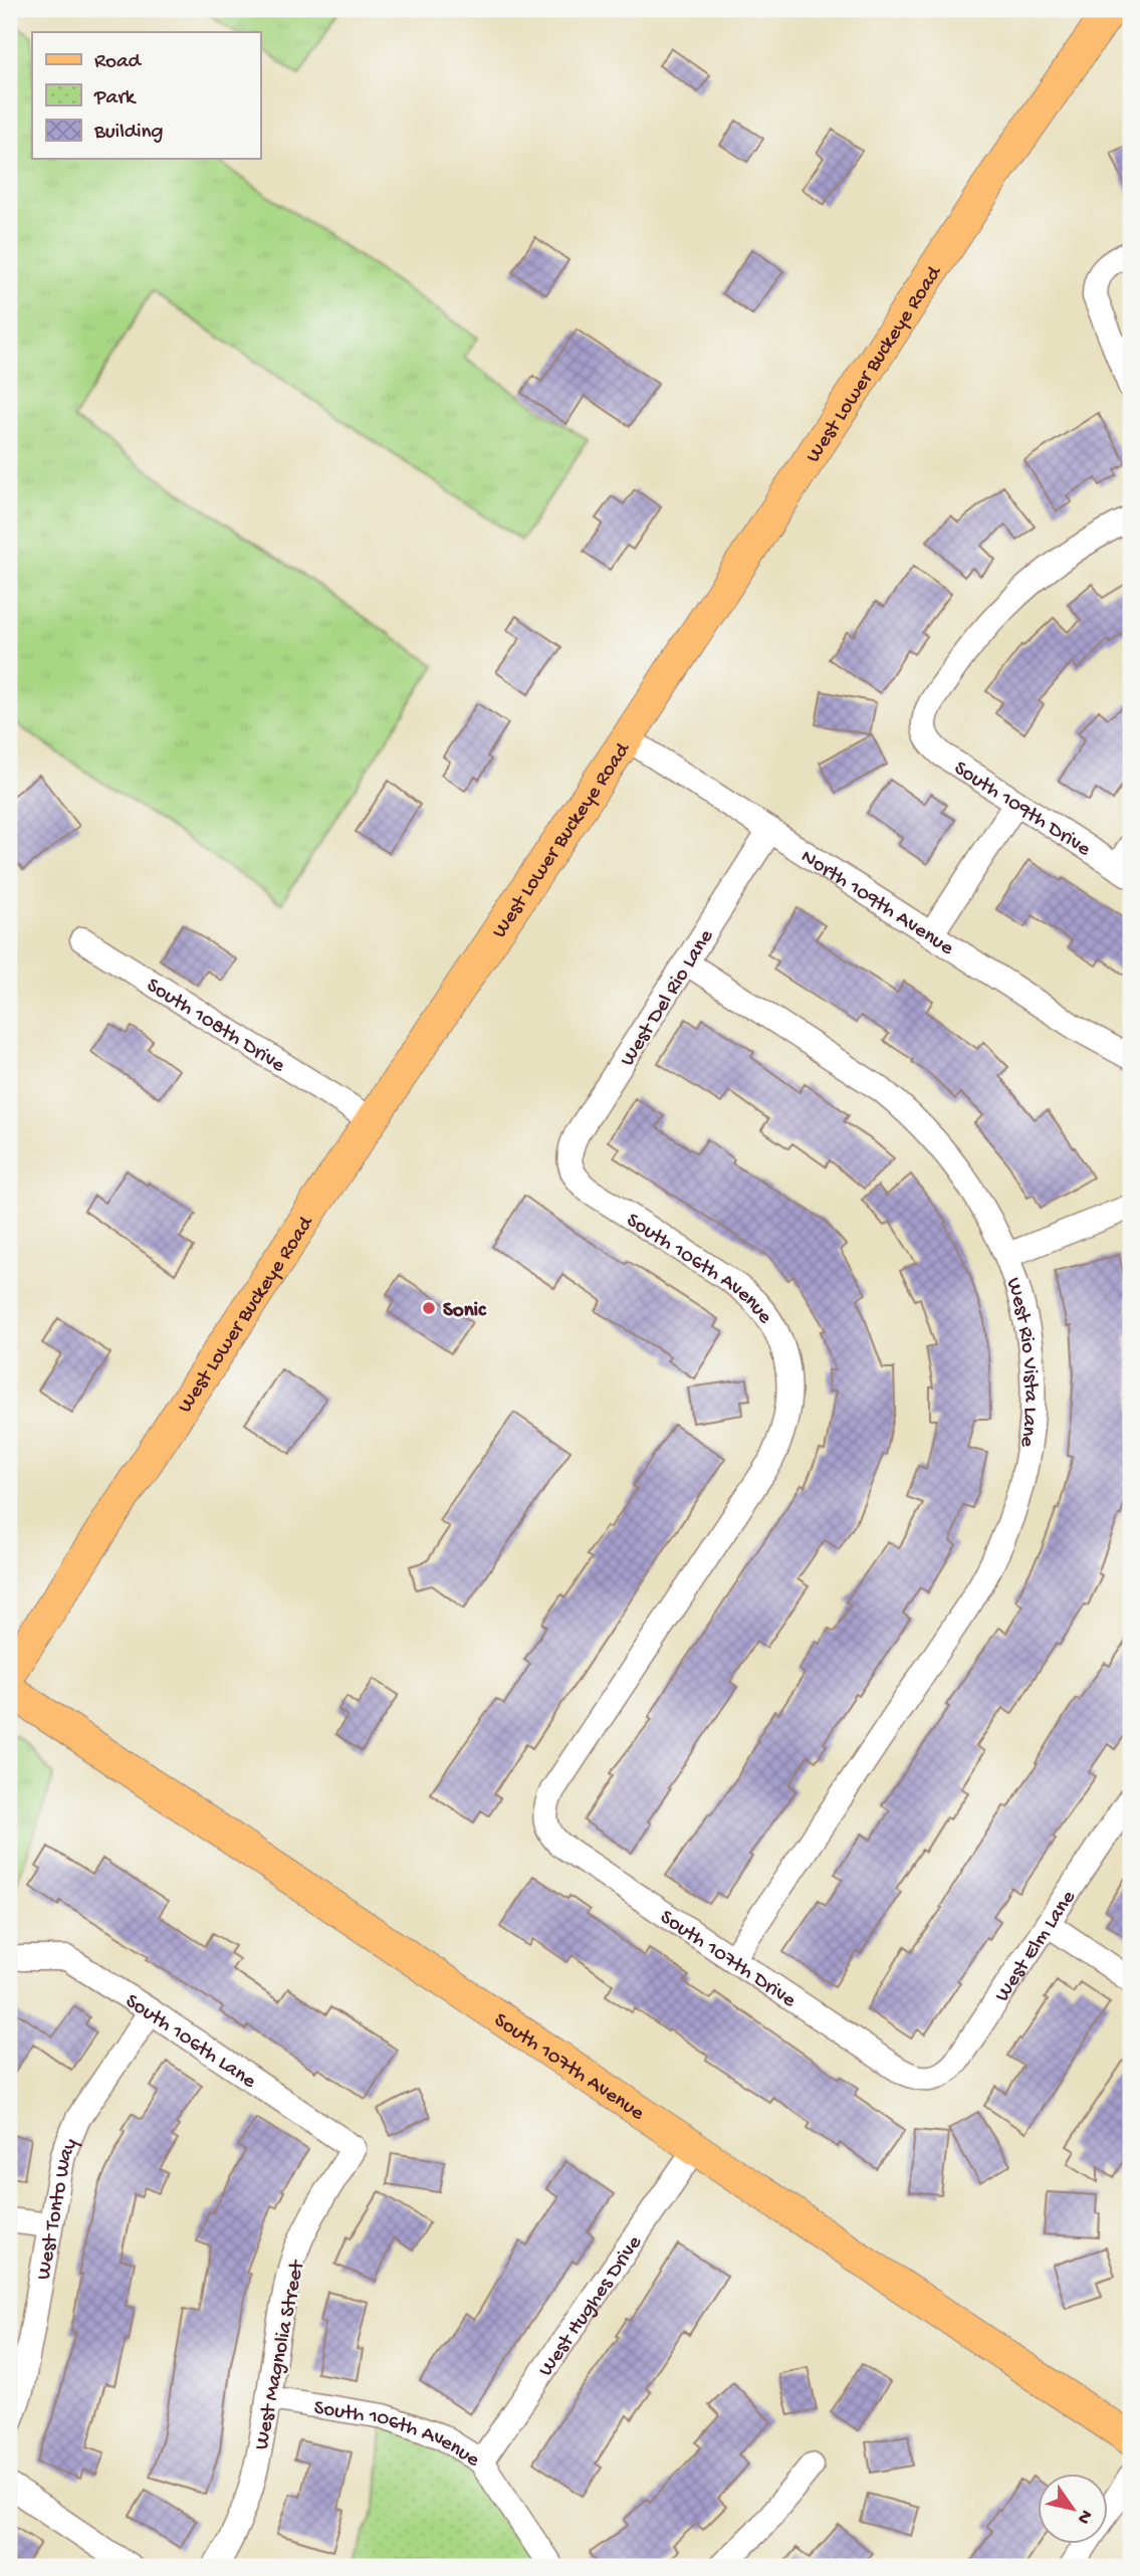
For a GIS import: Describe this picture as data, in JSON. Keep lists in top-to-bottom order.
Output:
{
  "streets": {
    "main road": ["West Lower Buckeye Road", "South 107th Avenue"],
    "street": [
      "South 109th Drive",
      "North 109th Avenue",
      "West Del Rio Lane",
      "South 108th Drive",
      "South 106th Avenue",
      "West Rio Vista Lane",
      "West Elm Lane",
      "South 107th Drive",
      "South 106th Lane",
      "West Tonto Way",
      "West Hughes Drive",
      "West Magnolia Street"
    ]
  },
  "crossings": [
    ["West Lower Buckeye Road", "North 109th Avenue"],
    ["West Lower Buckeye Road", "South 108th Drive"],
    ["North 109th Avenue", "West Del Rio Lane"],
    ["West Del Rio Lane", "South 106th Avenue"],
    ["West Del Rio Lane", "West Rio Vista Lane"],
    ["South 106th Avenue", "South 107th Drive"],
    ["South 106th Avenue", "West Hughes Drive"],
    ["South 106th Avenue", "West Magnolia Street"],
    ["West Rio Vista Lane", "South 107th Drive"],
    ["West Elm Lane", "South 107th Drive"],
    ["South 106th Lane", "West Tonto Way"],
    ["South 106th Lane", "West Magnolia Street"],
    ["South 107th Avenue", "West Hughes Drive"]
  ],
  "places": ["Sonic"],
  "legend": ["Road", "Park", "Building"],
  "north": "bottom right"
}
